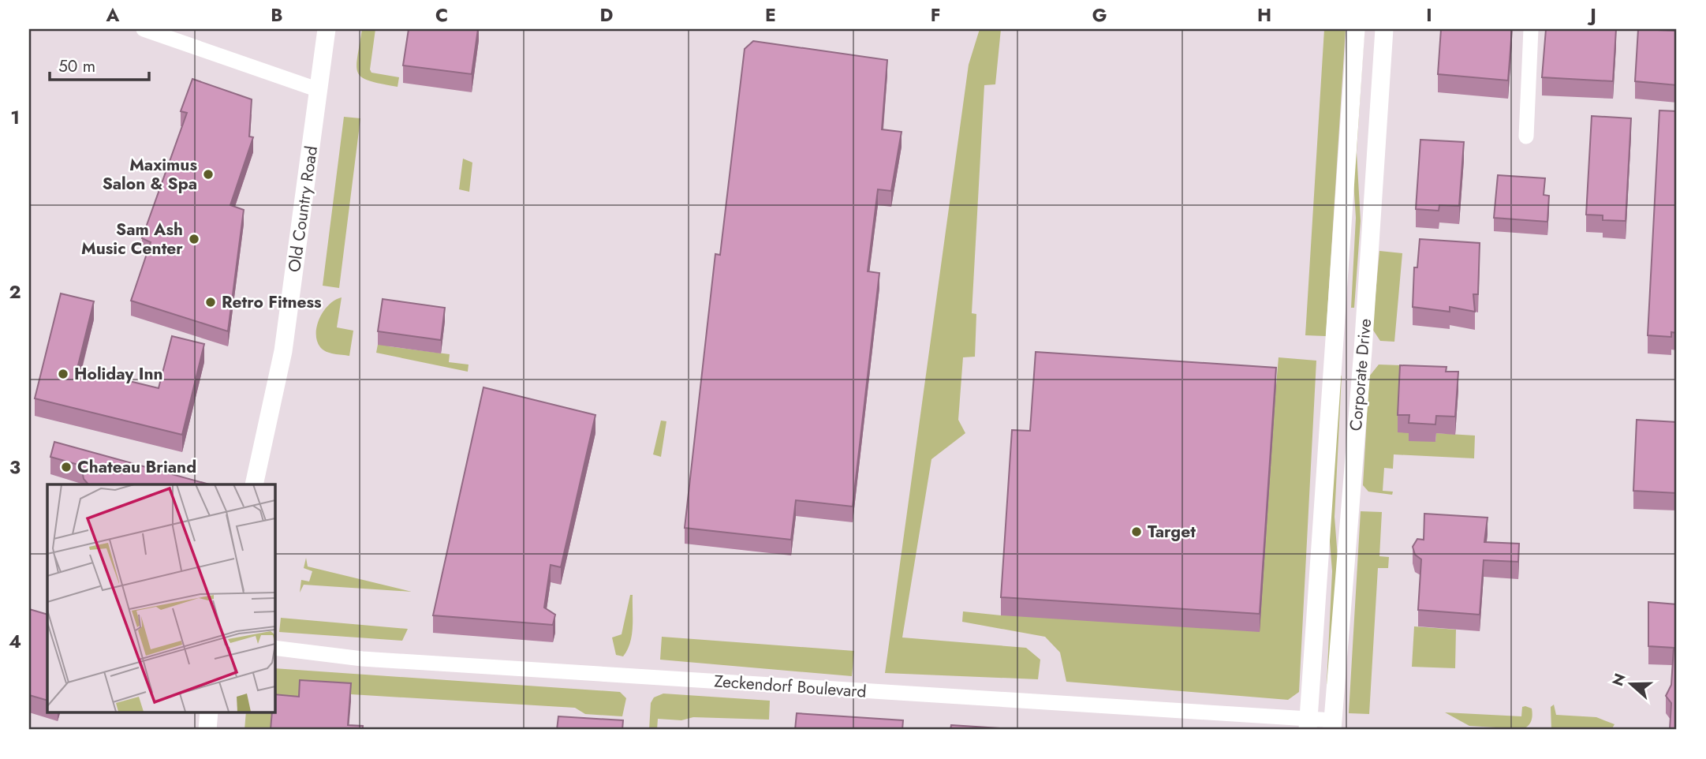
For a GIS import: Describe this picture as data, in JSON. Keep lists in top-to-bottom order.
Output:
{
  "streets": {
    "main road": ["Old Country Road", "Corporate Drive"],
    "street": ["Zeckendorf Boulevard"]
  },
  "crossings": [
    ["Corporate Drive", "Zeckendorf Boulevard"]
  ],
  "places": [
    "Maximus Salon & Spa",
    "Sam Ash Music Center",
    "Retro Fitness",
    "Holiday Inn",
    "Chateau Briand",
    "Target"
  ],
  "scale_bar": "50 m",
  "north": "left",
  "grid": {
    "columns": [
      "A",
      "B",
      "C",
      "D",
      "E",
      "F",
      "G",
      "H",
      "I",
      "J"
    ],
    "rows": [
      "1",
      "2",
      "3",
      "4"
    ]
  }
}
